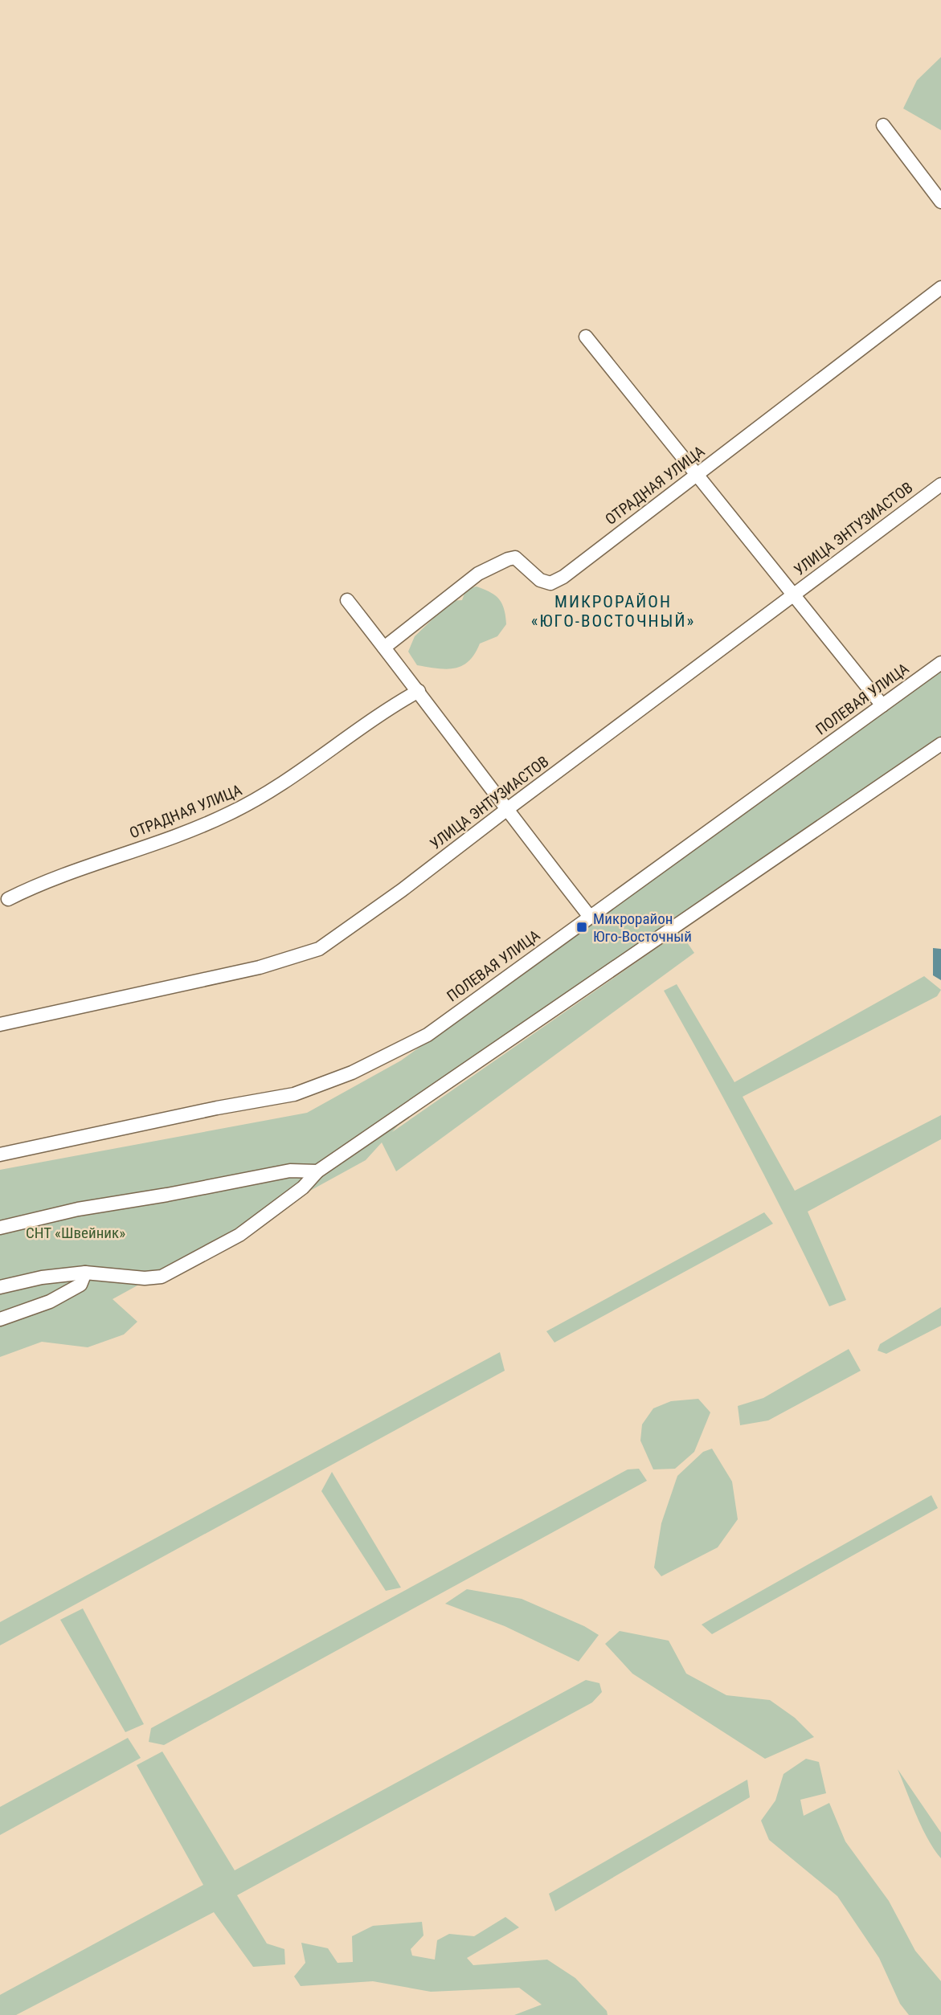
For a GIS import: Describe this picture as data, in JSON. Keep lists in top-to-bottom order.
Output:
{
  "streets": {
    "street": ["ОТРАДНАЯ УЛИЦА", "УЛИЦА ЭНТУЗИАСТОВ", "ПОЛЕВАЯ УЛИЦА"]
  },
  "districts": ["МИКРОРАЙОН «ЮГО-ВОСТОЧНЫЙ»"],
  "parks": ["СНТ «Швейник»"],
  "places": {
    "transit": ["Микрорайон Юго-Восточный"]
  }
}
